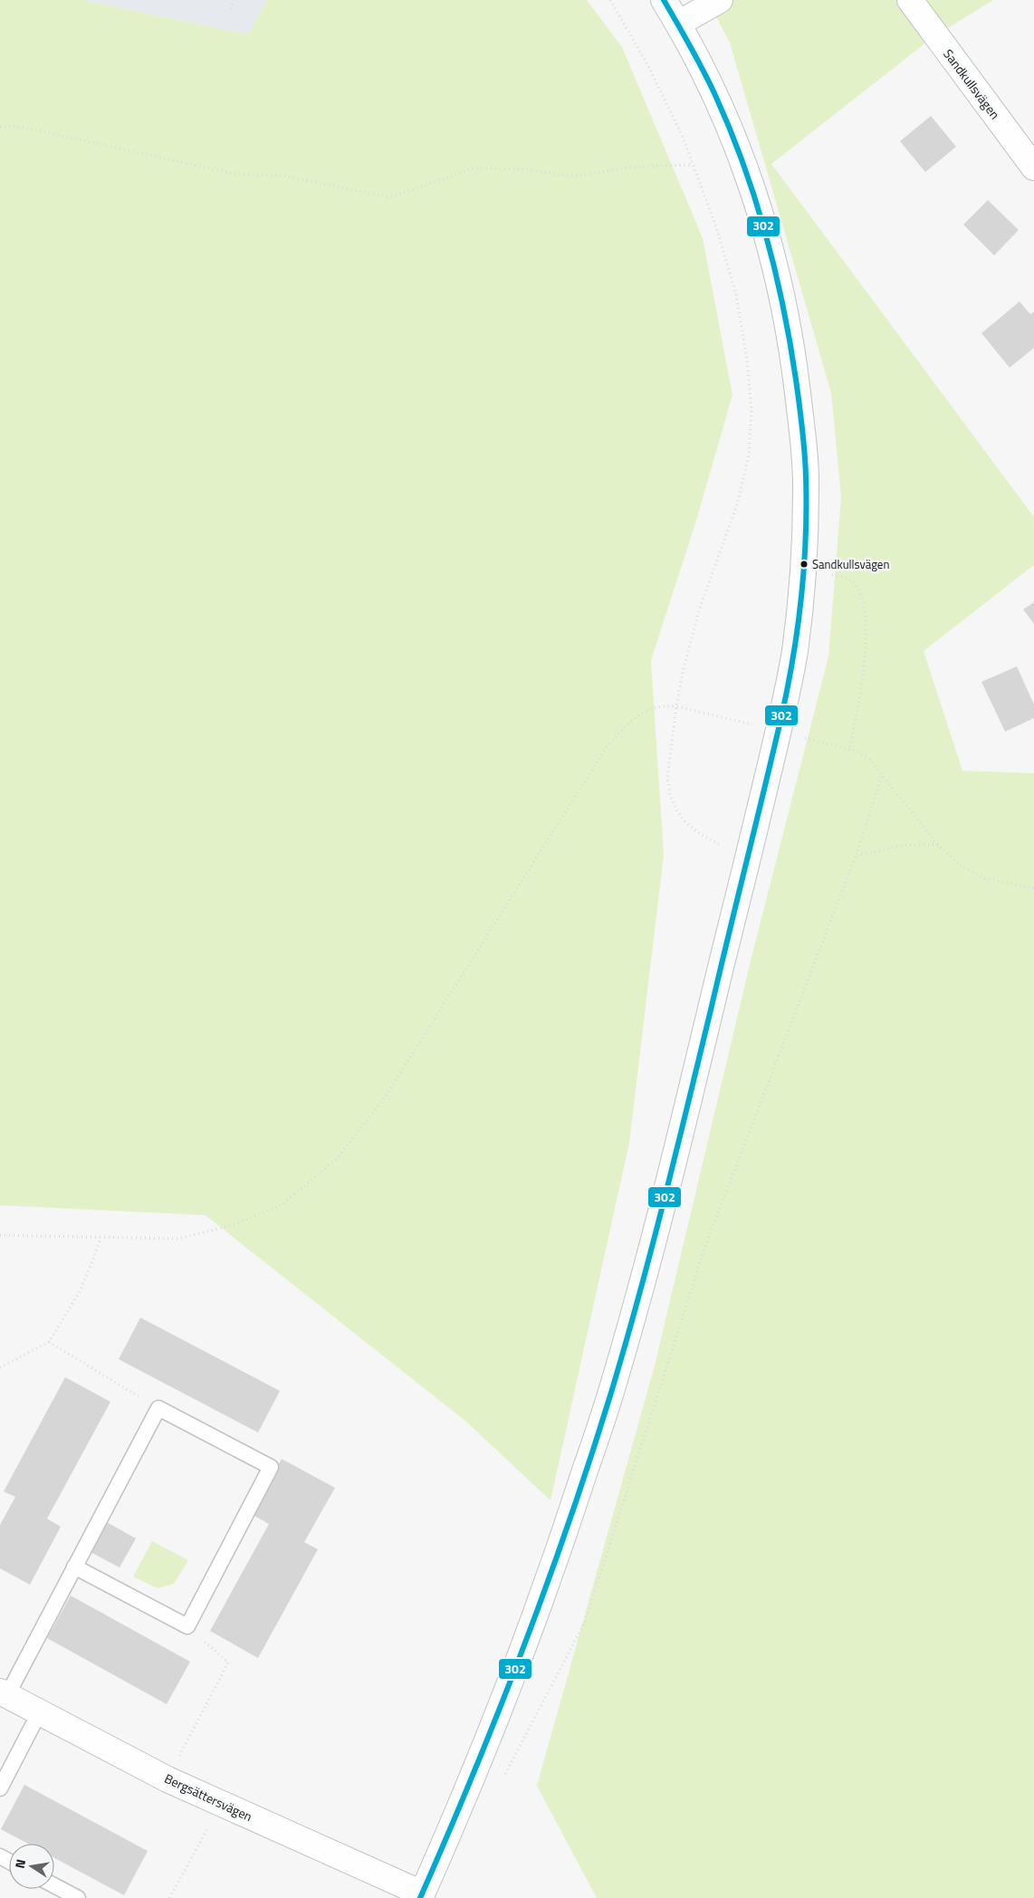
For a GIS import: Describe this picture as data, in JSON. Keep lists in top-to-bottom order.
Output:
{
  "streets": {
    "street": ["Sandkullsvägen", "Bergsättersvägen"]
  },
  "places": ["Sandkullsvägen"],
  "lines": ["transit line 302"],
  "north": "left"
}
